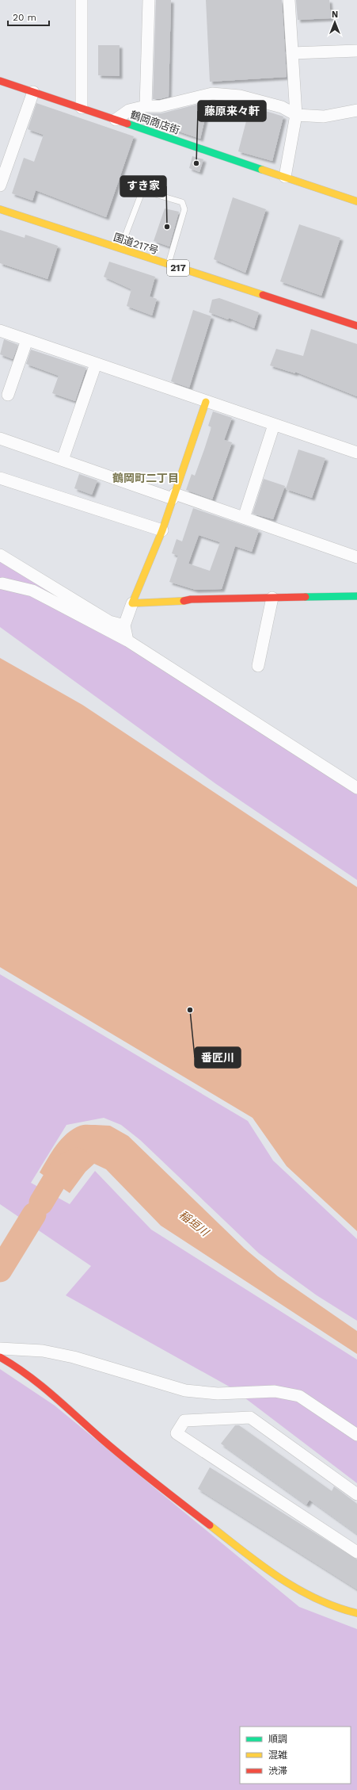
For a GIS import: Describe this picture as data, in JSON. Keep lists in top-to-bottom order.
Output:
{
  "streets": {
    "main road": ["鶴岡商店街", "国道217号", "217"]
  },
  "districts": ["鶴岡町二丁目"],
  "water": ["稲垣川"],
  "places": ["藤原来々軒", "すき家", "番匠川"],
  "legend": ["順調", "混雑", "渋滞"],
  "scale_bar": "20 m",
  "north": "top"
}
